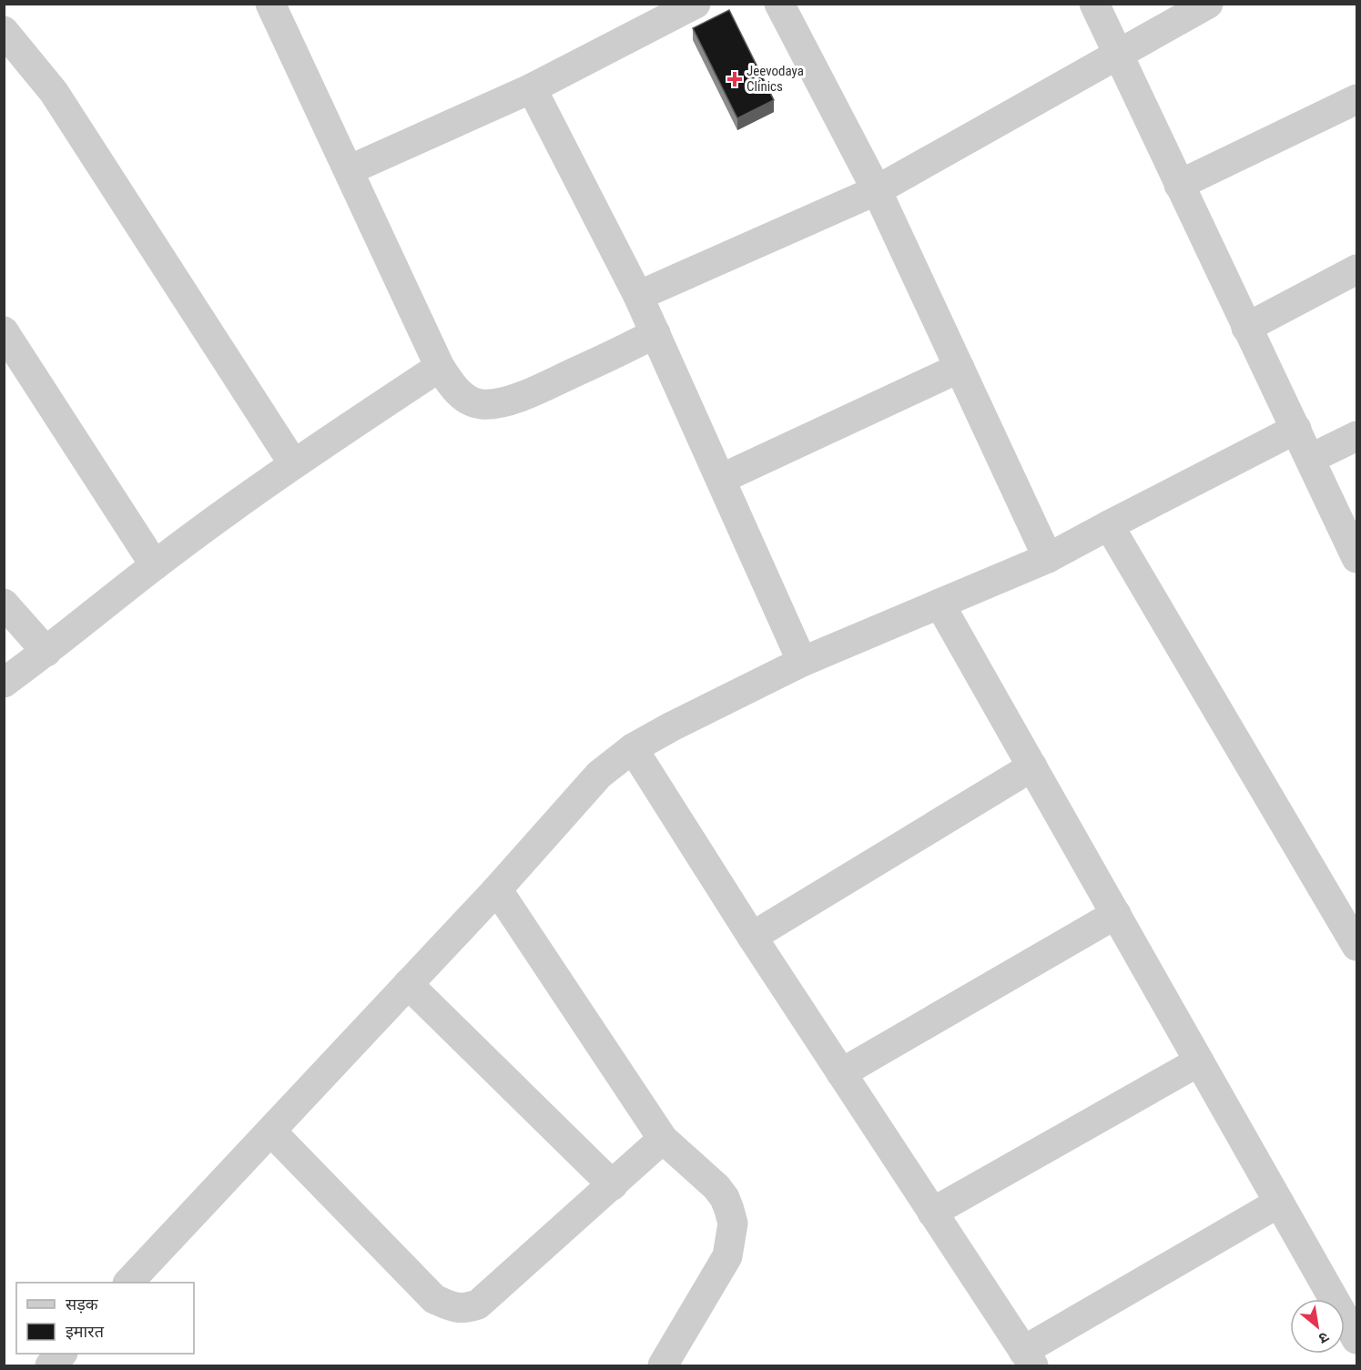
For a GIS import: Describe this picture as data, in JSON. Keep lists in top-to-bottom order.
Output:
{
  "places": {
    "health": ["Jeevodaya Clinics"]
  },
  "legend": ["सड़क", "इमारत"],
  "north": "bottom right"
}
